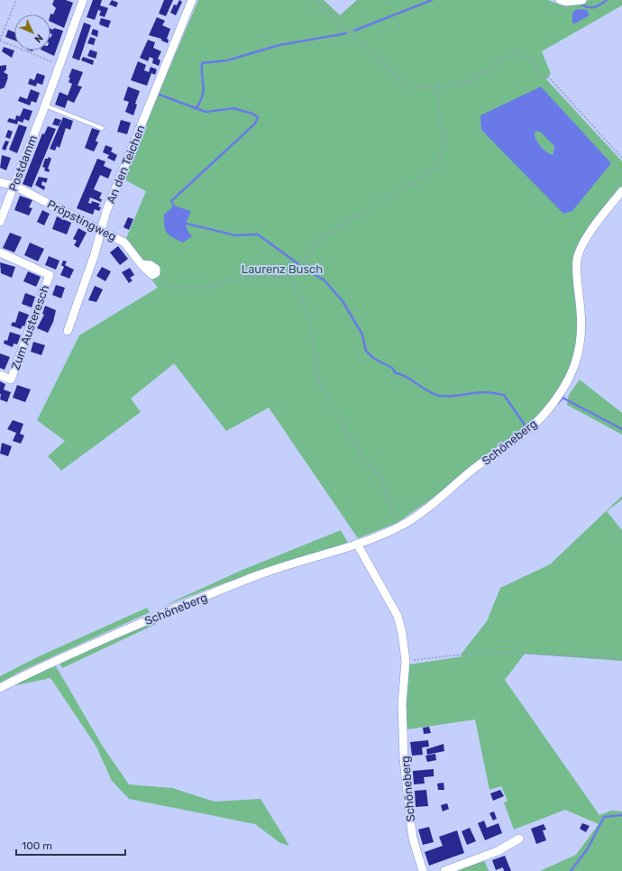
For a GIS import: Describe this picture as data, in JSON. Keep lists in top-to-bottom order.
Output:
{
  "streets": {
    "street": [
      "Postdamm",
      "An den Teichen",
      "Pröpstingweg",
      "Zum Austeresch",
      "Schöneberg"
    ]
  },
  "crossings": [
    ["Postdamm", "Pröpstingweg"],
    ["An den Teichen", "Pröpstingweg"]
  ],
  "parks": ["Laurenz Busch"],
  "scale_bar": "100 m",
  "north": "bottom right"
}
